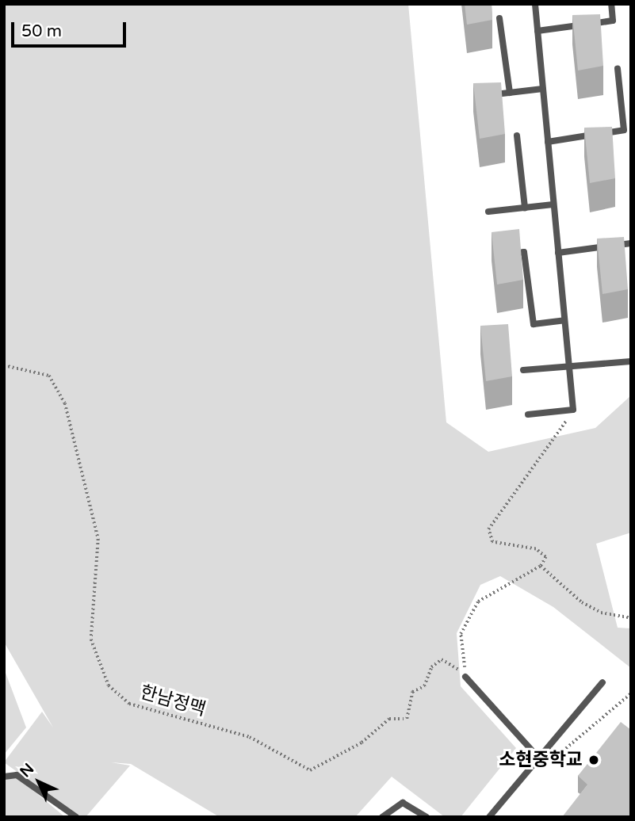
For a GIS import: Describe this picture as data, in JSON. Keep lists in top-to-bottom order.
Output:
{
  "streets": {
    "path": ["한남정맥"]
  },
  "places": ["소현중학교"],
  "scale_bar": "50 m",
  "north": "top left"
}
